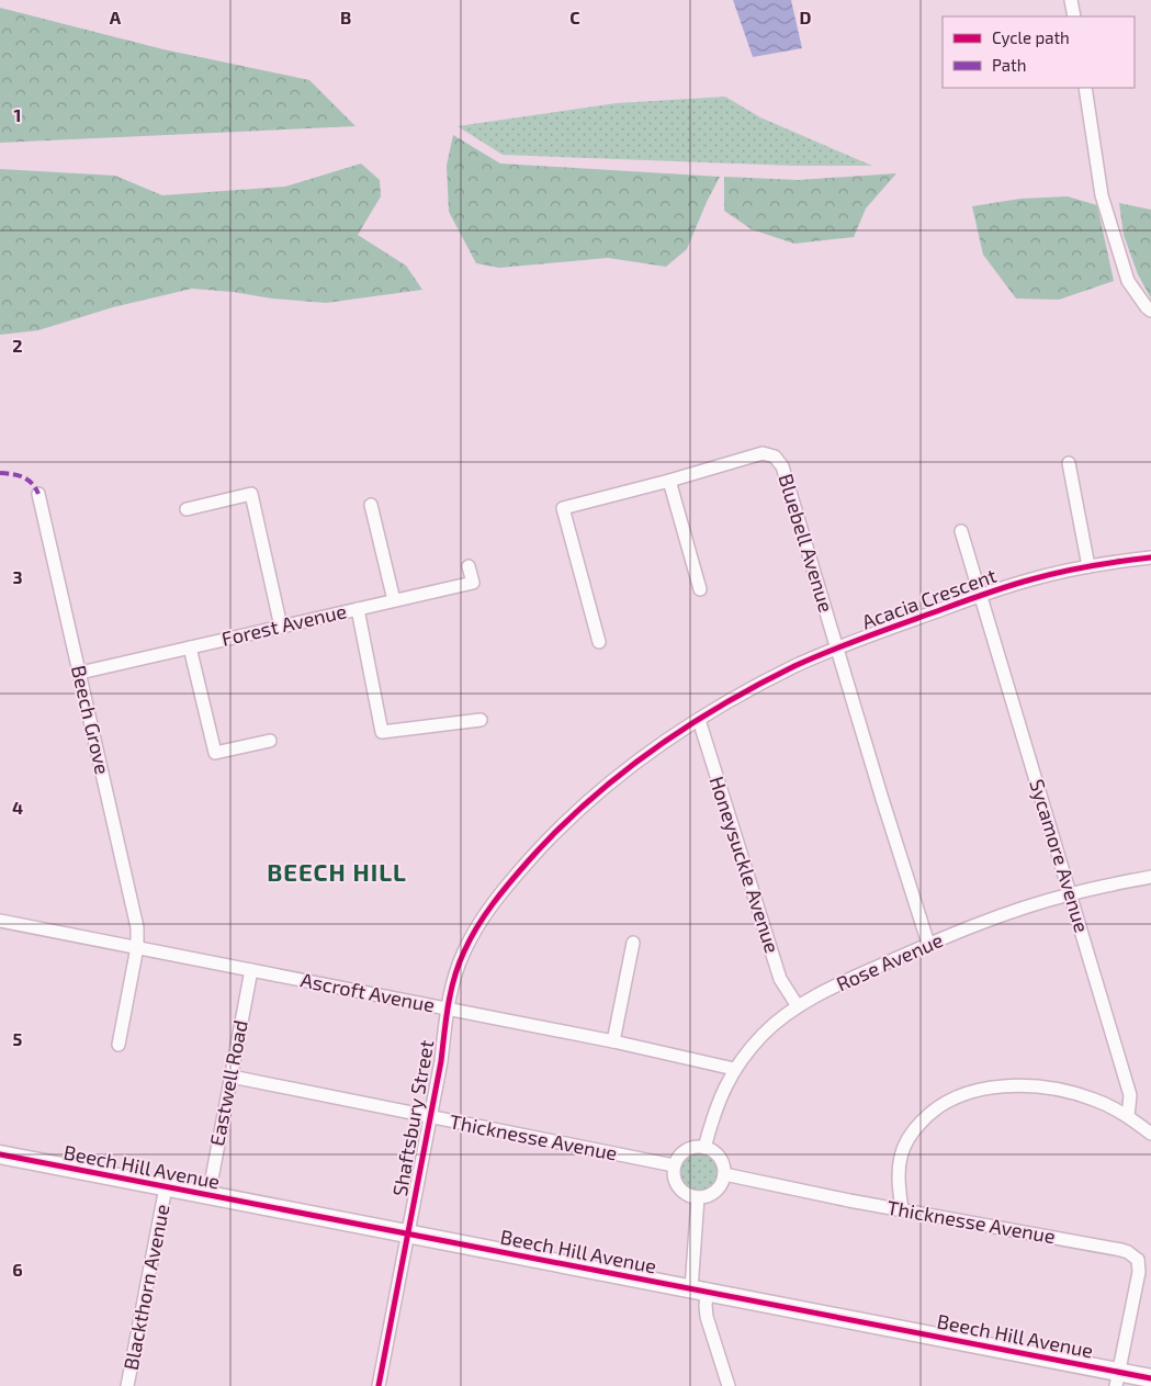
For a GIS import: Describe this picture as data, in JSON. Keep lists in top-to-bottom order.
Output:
{
  "streets": {
    "street": [
      "Bluebell Avenue",
      "Acacia Crescent",
      "Forest Avenue",
      "Beech Grove",
      "Sycamore Avenue",
      "Honeysuckle Avenue",
      "Rose Avenue",
      "Ascroft Avenue",
      "Eastwell Road",
      "Shaftsbury Street",
      "Thicknesse Avenue",
      "Beech Hill Avenue",
      "Blackthorn Avenue"
    ]
  },
  "crossings": [
    ["Bluebell Avenue", "Acacia Crescent"],
    ["Bluebell Avenue", "Rose Avenue"],
    ["Acacia Crescent", "Sycamore Avenue"],
    ["Acacia Crescent", "Honeysuckle Avenue"],
    ["Acacia Crescent", "Ascroft Avenue"],
    ["Acacia Crescent", "Shaftsbury Street"],
    ["Forest Avenue", "Beech Grove"],
    ["Beech Grove", "Ascroft Avenue"],
    ["Sycamore Avenue", "Rose Avenue"],
    ["Honeysuckle Avenue", "Rose Avenue"],
    ["Rose Avenue", "Ascroft Avenue"],
    ["Rose Avenue", "Thicknesse Avenue"],
    ["Ascroft Avenue", "Eastwell Road"],
    ["Ascroft Avenue", "Shaftsbury Street"],
    ["Eastwell Road", "Thicknesse Avenue"],
    ["Eastwell Road", "Beech Hill Avenue"],
    ["Shaftsbury Street", "Thicknesse Avenue"],
    ["Shaftsbury Street", "Beech Hill Avenue"],
    ["Beech Hill Avenue", "Blackthorn Avenue"]
  ],
  "districts": ["BEECH HILL"],
  "legend": ["Cycle path", "Path"],
  "grid": {
    "columns": [
      "A",
      "B",
      "C",
      "D"
    ],
    "rows": [
      "1",
      "2",
      "3",
      "4",
      "5",
      "6"
    ]
  }
}
